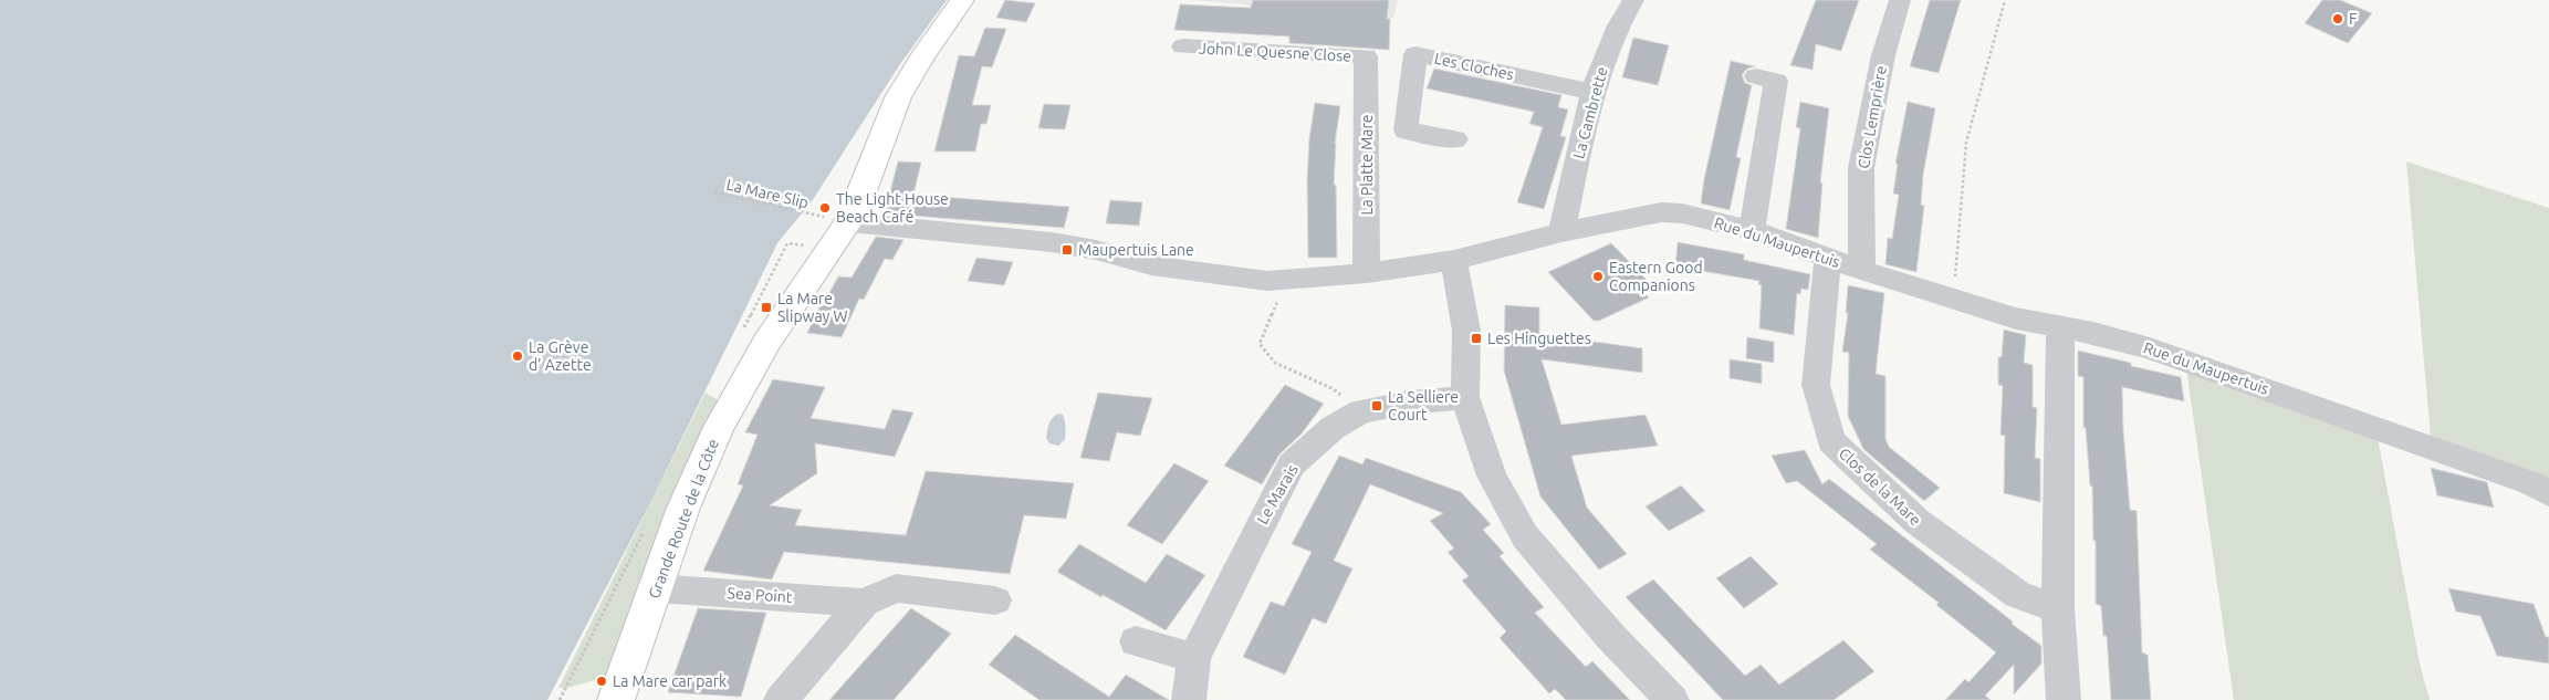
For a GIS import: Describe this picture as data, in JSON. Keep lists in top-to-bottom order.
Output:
{
  "streets": {
    "main road": ["Grande Route de la Côte"],
    "street": [
      "John Le Quesne Close",
      "Les Cloches",
      "La Cambrette",
      "Clos Lemprière",
      "La Platte Mare",
      "Rue du Maupertuis",
      "Clos de la Mare",
      "Le Marais",
      "Sea Point"
    ],
    "path": ["La Mare Slip"]
  },
  "crossings": [
    ["John Le Quesne Close", "La Platte Mare"],
    ["Les Cloches", "La Cambrette"],
    ["La Cambrette", "Rue du Maupertuis"],
    ["Clos Lemprière", "Rue du Maupertuis"],
    ["La Platte Mare", "Rue du Maupertuis"],
    ["La Mare Slip", "Rue du Maupertuis"],
    ["La Mare Slip", "Grande Route de la Côte"],
    ["Rue du Maupertuis", "Clos de la Mare"],
    ["Rue du Maupertuis", "Grande Route de la Côte"],
    ["Grande Route de la Côte", "Sea Point"]
  ],
  "places": {
    "other": [
      "F",
      "The Light House Beach Café",
      "Eastern Good Companions",
      "La Grève d’ Azette",
      "La Mare car park"
    ],
    "transit": [
      "Maupertuis Lane",
      "La Mare Slipway W",
      "Les Hinguettes",
      "La Selliere Court"
    ]
  }
}
